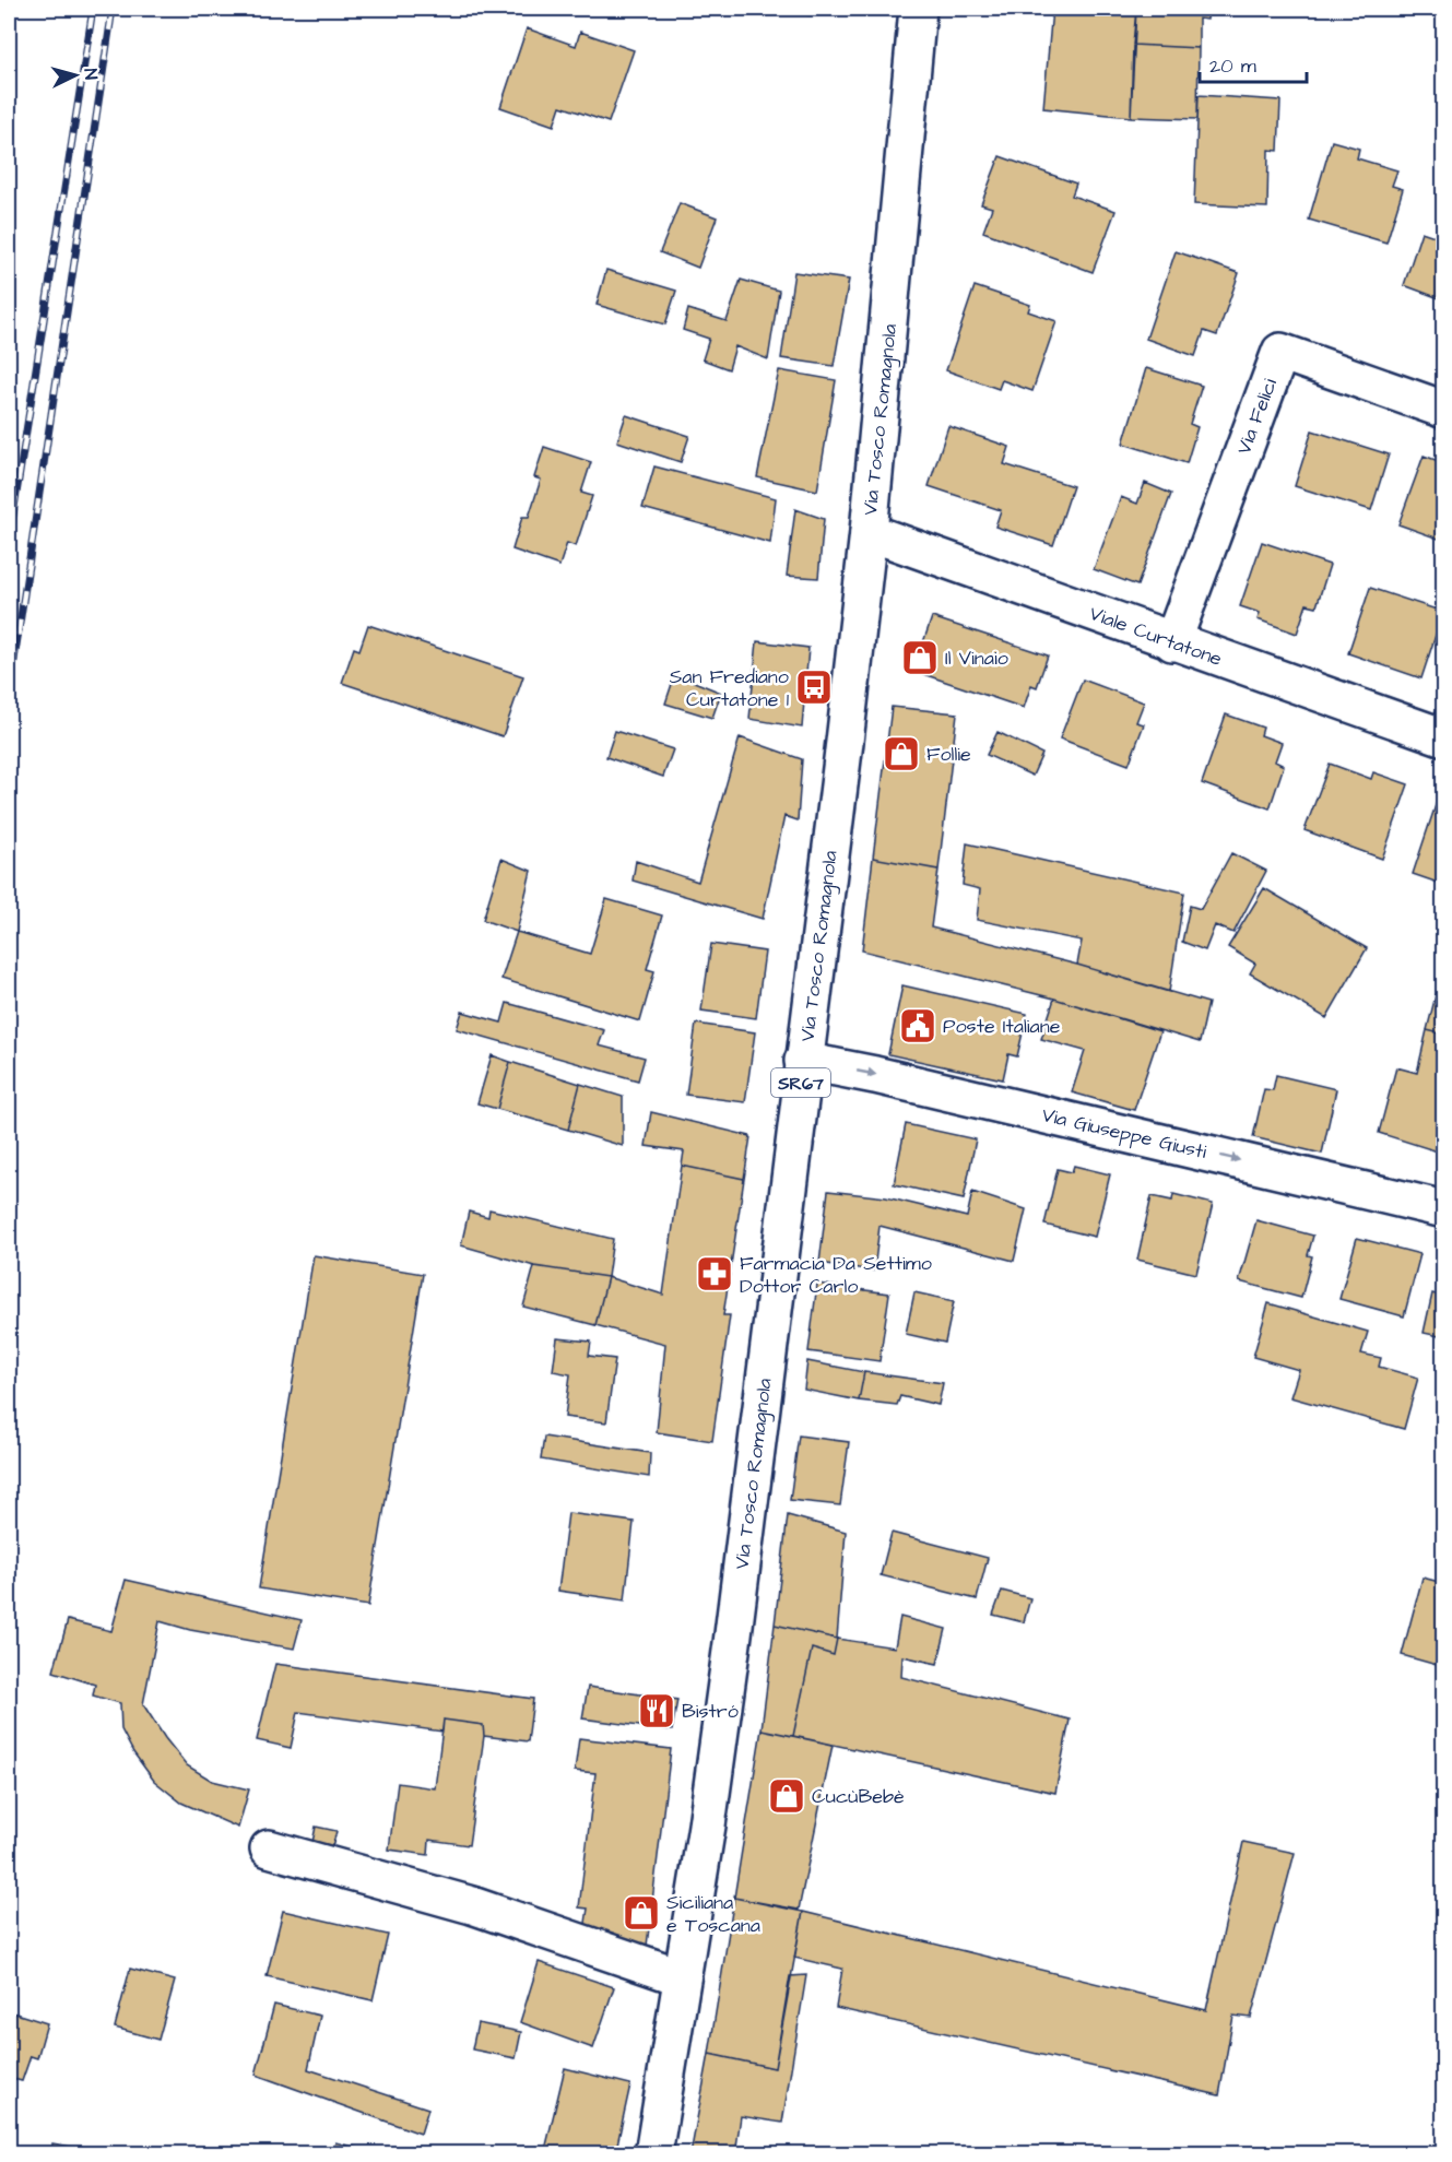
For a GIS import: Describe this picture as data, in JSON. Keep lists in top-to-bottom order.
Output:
{
  "streets": {
    "main road": [
      "Via Felici",
      "Via Tosco Romagnola",
      "Viale Curtatone",
      "SR67",
      "Via Giuseppe Giusti"
    ]
  },
  "crossings": [
    ["Via Felici", "Viale Curtatone"],
    ["Via Tosco Romagnola", "Viale Curtatone"],
    ["Via Tosco Romagnola", "Via Giuseppe Giusti"]
  ],
  "one_way": ["Via Giuseppe Giusti"],
  "places": {
    "shop": [
      "Il Vinaio",
      "Follie",
      "CucùBebè",
      "Siciliana e Toscana"
    ],
    "bus stop": ["San Frediano Curtatone 1"],
    "public building": ["Poste Italiane"],
    "pharmacy": ["Farmacia Da Settimo Dottor Carlo"],
    "restaurant": ["Bistró"]
  },
  "scale_bar": "20 m",
  "north": "right"
}
